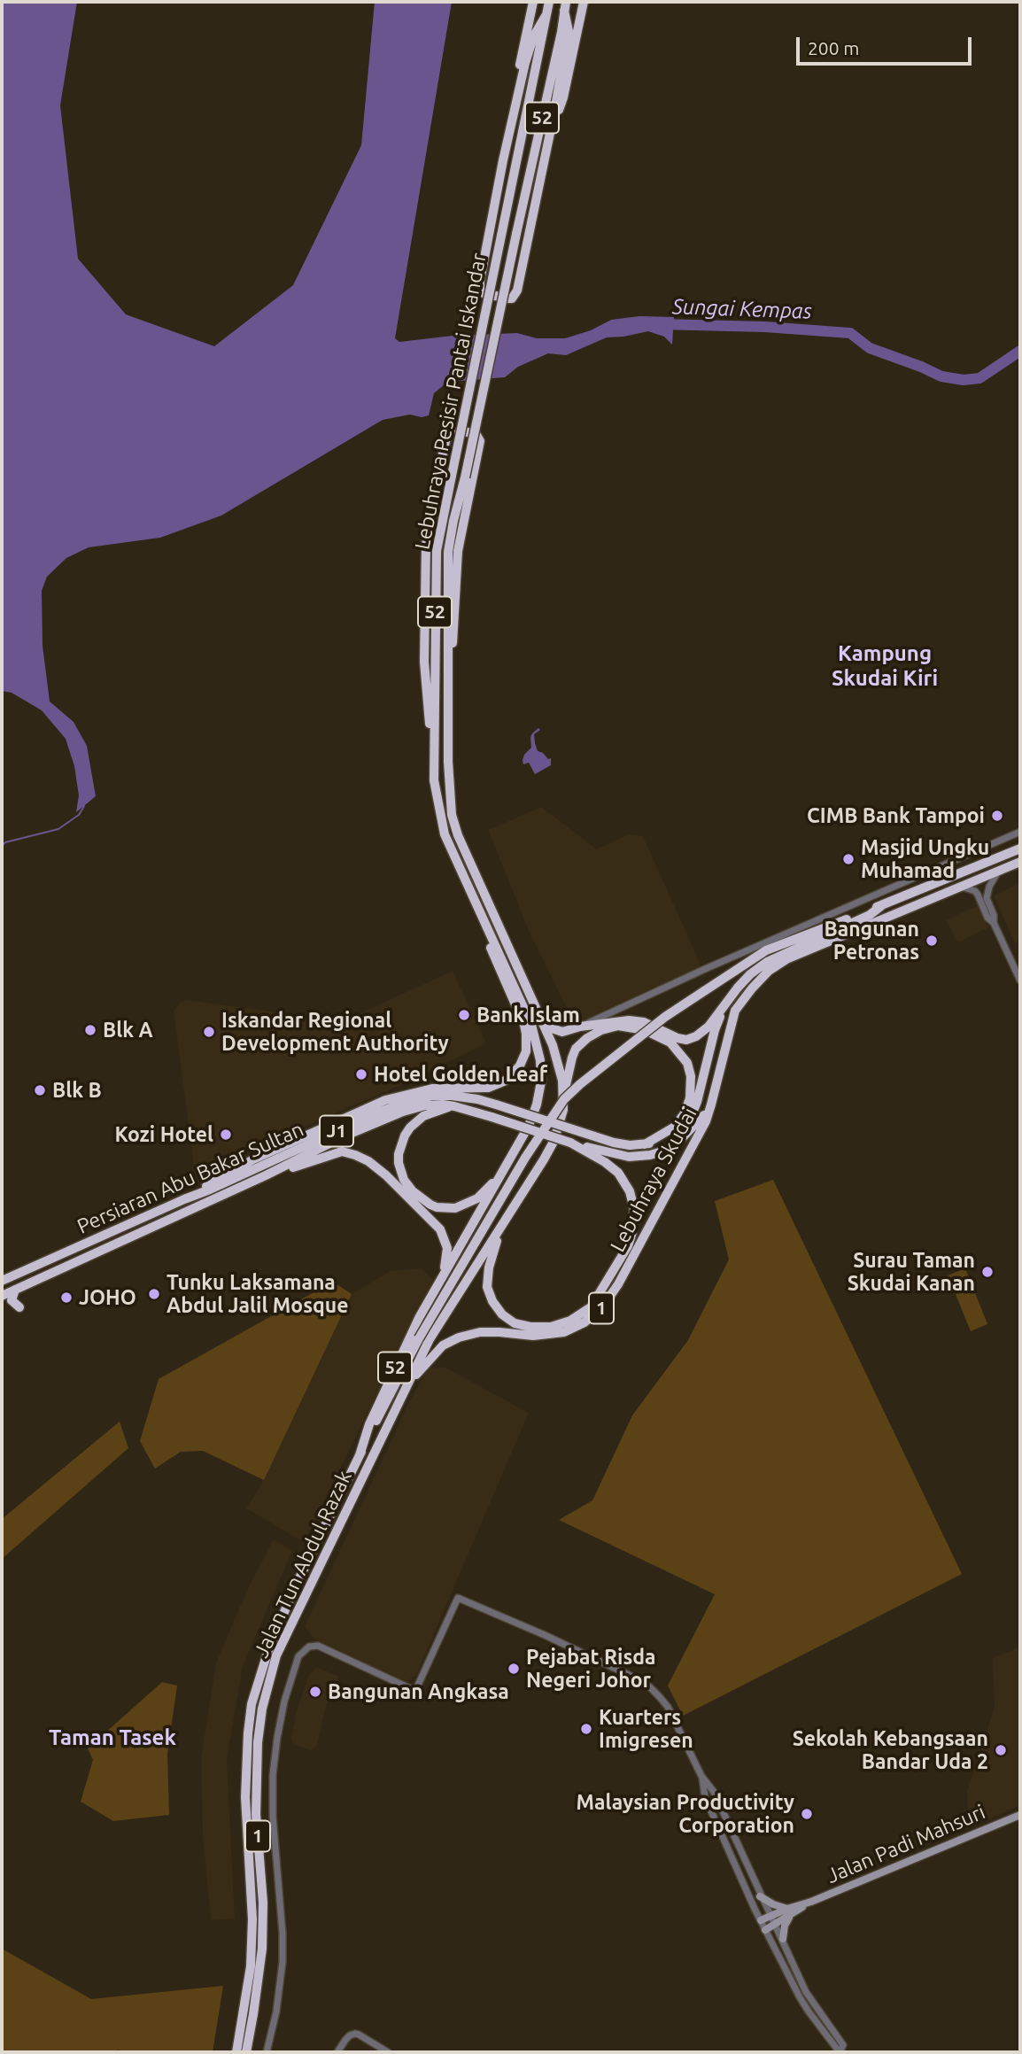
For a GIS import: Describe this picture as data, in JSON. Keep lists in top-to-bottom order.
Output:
{
  "streets": {
    "highway": [
      "52",
      "Lebuhraya Pesisir Pantai Iskandar",
      "J1",
      "Persiaran Abu Bakar Sultan",
      "Lebuhraya Skudai",
      "1",
      "Jalan Tun Abdul Razak"
    ],
    "main road": ["Jalan Padi Mahsuri"]
  },
  "crossings": [
    ["Lebuhraya Pesisir Pantai Iskandar", "Lebuhraya Skudai"],
    ["Lebuhraya Pesisir Pantai Iskandar", "Jalan Tun Abdul Razak"],
    ["Lebuhraya Skudai", "Jalan Tun Abdul Razak"],
    ["1", "Jalan Tun Abdul Razak"]
  ],
  "districts": ["Kampung Skudai Kiri", "Taman Tasek"],
  "water": ["Sungai Kempas"],
  "places": [
    "CIMB Bank Tampoi",
    "Masjid Ungku Muhamad",
    "Bangunan Petronas",
    "Bank Islam",
    "Blk A",
    "Iskandar Regional Development Authority",
    "Hotel Golden Leaf",
    "Blk B",
    "Kozi Hotel",
    "Surau Taman Skudai Kanan",
    "Tunku Laksamana Abdul Jalil Mosque",
    "JOHO",
    "Pejabat Risda Negeri Johor",
    "Bangunan Angkasa",
    "Kuarters Imigresen",
    "Sekolah Kebangsaan Bandar Uda 2",
    "Malaysian Productivity Corporation"
  ],
  "scale_bar": "200 m"
}
